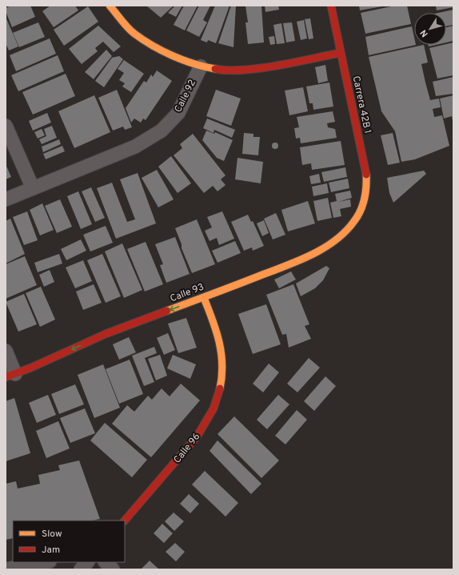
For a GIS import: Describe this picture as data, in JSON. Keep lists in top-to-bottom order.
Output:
{
  "streets": {
    "street": [
      "Calle 92",
      "Carrera 42B 1",
      "Calle 93",
      "Calle 96"
    ]
  },
  "crossings": [
    ["Carrera 42B 1", "Calle 93"],
    ["Calle 93", "Calle 96"]
  ],
  "one_way": ["Calle 93"],
  "legend": ["Slow", "Jam"],
  "north": "bottom left"
}
